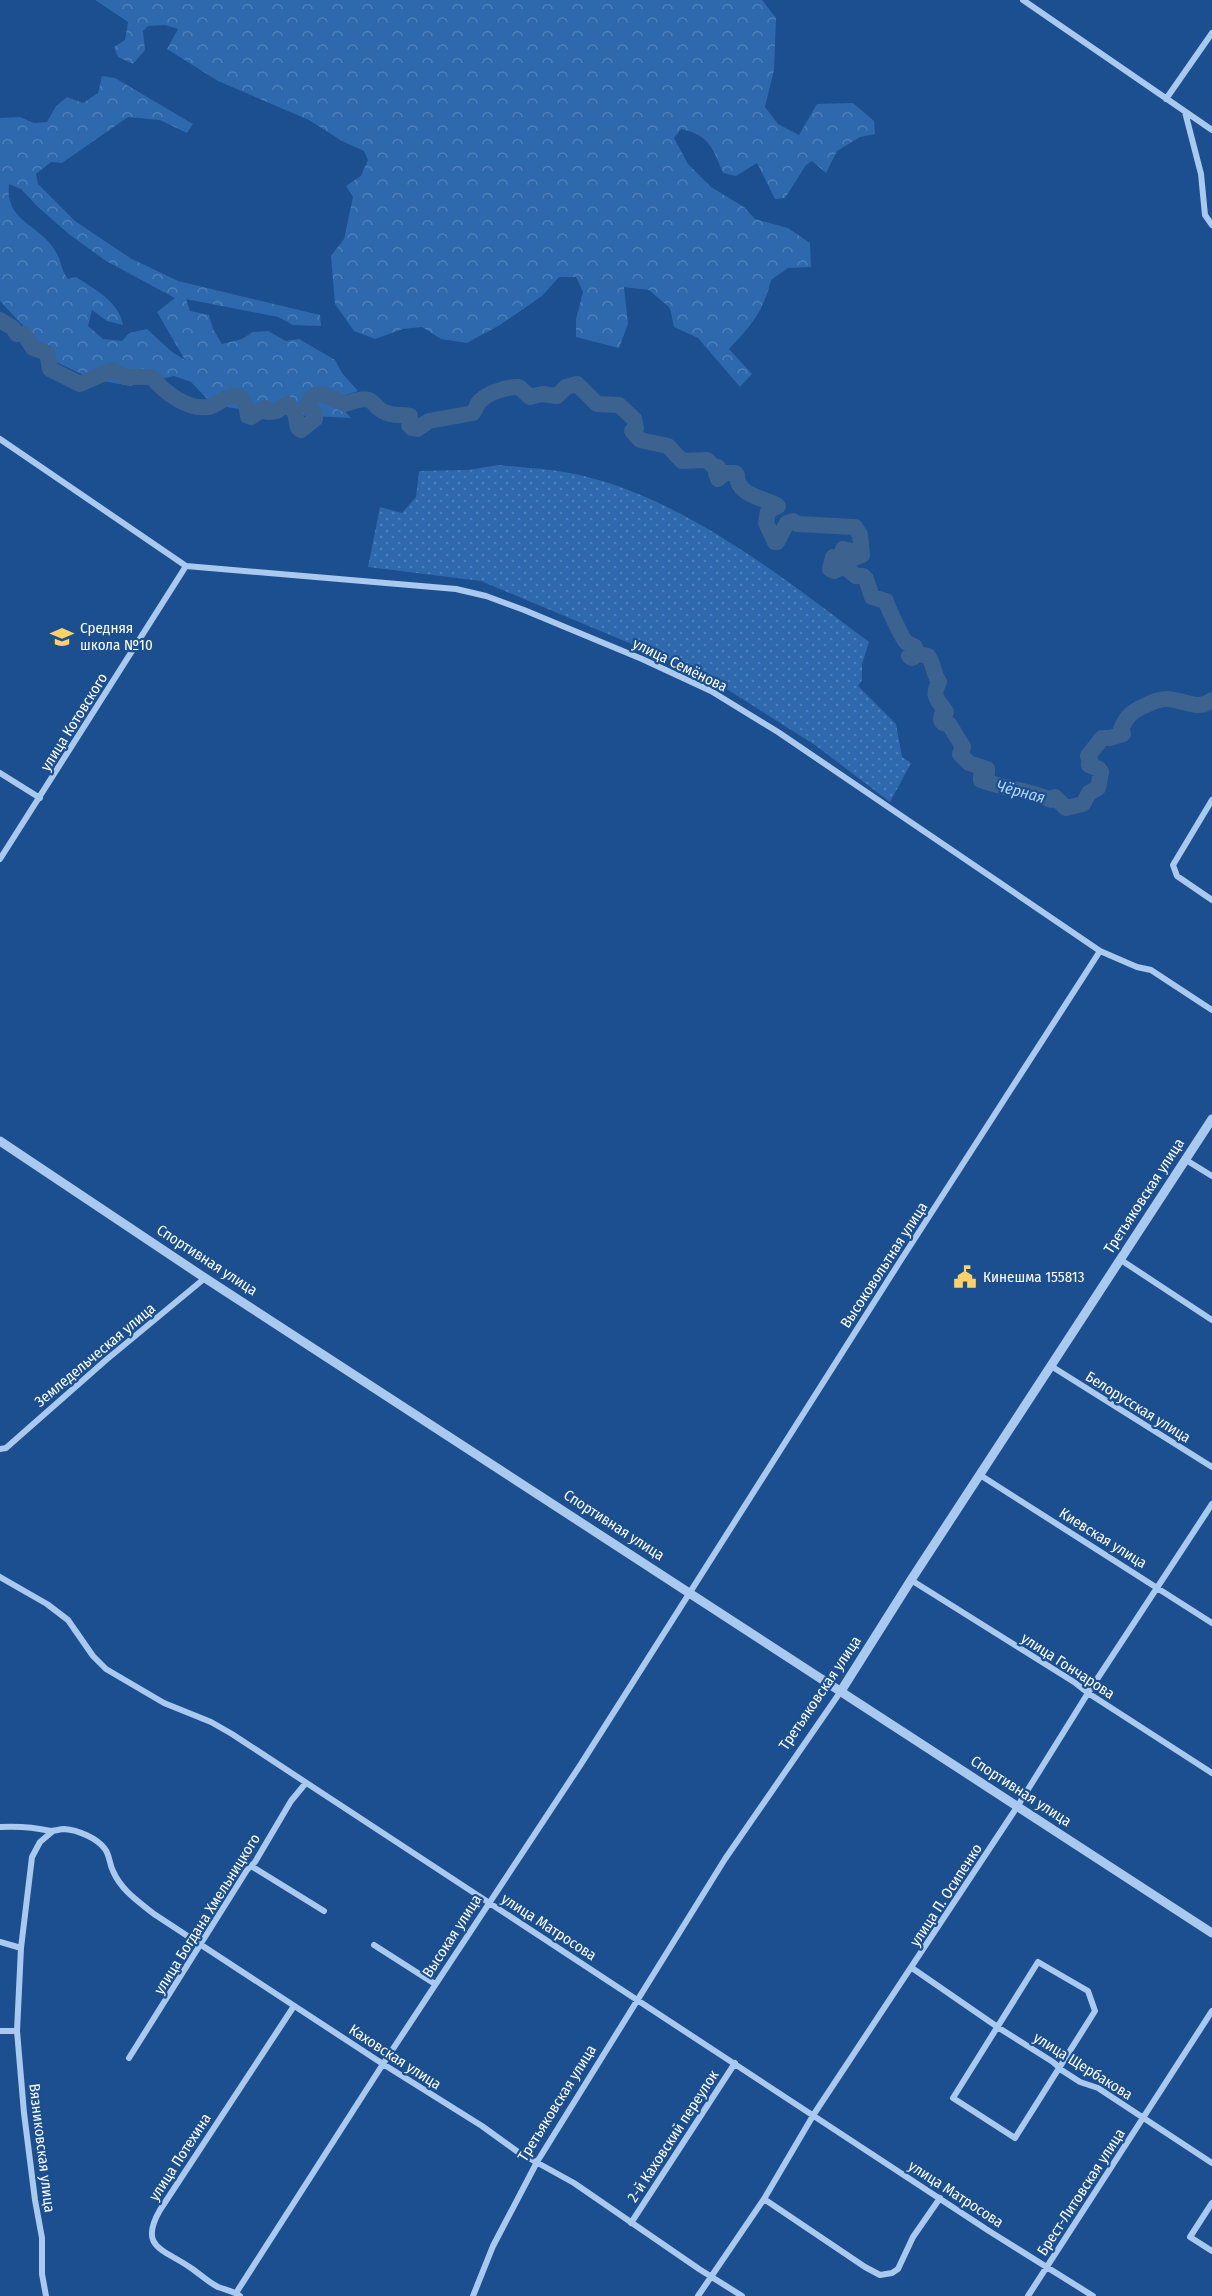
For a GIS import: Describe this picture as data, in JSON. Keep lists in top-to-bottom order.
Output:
{
  "streets": {
    "street": [
      "улица Семёнова",
      "улица Котовского",
      "Третьяковская улица",
      "Спортивная улица",
      "Высоковольтная улица",
      "Земледельческая улица",
      "Белорусская улица",
      "Киевская улица",
      "улица Гончарова",
      "улица П. Осипенко",
      "улица Богдана Хмельницкого",
      "улица Матросова",
      "Высокая улица",
      "Каховская улица",
      "улица Щербакова",
      "2-й Каховский переулок",
      "Вязниковская улица",
      "улица Потехина",
      "Брест-Литовская улица"
    ]
  },
  "crossings": [
    ["улица Семёнова", "улица Котовского"],
    ["улица Семёнова", "Высоковольтная улица"],
    ["Третьяковская улица", "Спортивная улица"],
    ["Третьяковская улица", "Белорусская улица"],
    ["Третьяковская улица", "Киевская улица"],
    ["Третьяковская улица", "улица Гончарова"],
    ["Третьяковская улица", "улица Матросова"],
    ["Третьяковская улица", "Каховская улица"],
    ["Спортивная улица", "Высоковольтная улица"],
    ["Спортивная улица", "Земледельческая улица"],
    ["Спортивная улица", "улица П. Осипенко"],
    ["Спортивная улица", "Высокая улица"],
    ["Высоковольтная улица", "Высокая улица"],
    ["Киевская улица", "улица П. Осипенко"],
    ["улица Гончарова", "улица П. Осипенко"],
    ["улица П. Осипенко", "улица Матросова"],
    ["улица П. Осипенко", "Каховская улица"],
    ["улица П. Осипенко", "улица Щербакова"],
    ["улица Богдана Хмельницкого", "улица Матросова"],
    ["улица Богдана Хмельницкого", "Каховская улица"],
    ["улица Матросова", "Высокая улица"],
    ["улица Матросова", "2-й Каховский переулок"],
    ["улица Матросова", "Брест-Литовская улица"],
    ["Высокая улица", "Каховская улица"],
    ["Высокая улица", "улица Потехина"],
    ["Каховская улица", "2-й Каховский переулок"],
    ["Каховская улица", "Вязниковская улица"],
    ["Каховская улица", "улица Потехина"],
    ["улица Щербакова", "Брест-Литовская улица"]
  ],
  "water": ["Чёрная"],
  "places": {
    "school or university": ["Средняя школа №10"],
    "public building": ["Кинешма 155813"]
  }
}
